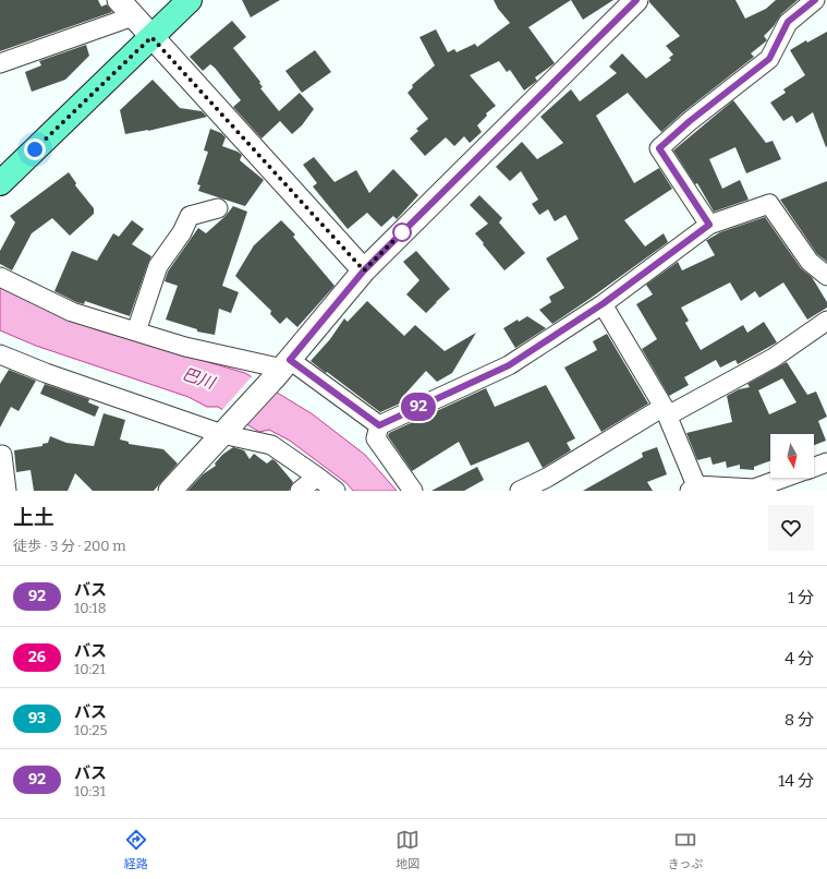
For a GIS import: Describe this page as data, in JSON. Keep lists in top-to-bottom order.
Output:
{
  "water": ["巴川"],
  "lines": ["bus line 92"],
  "north": "bottom",
  "page": {
    "on_map": "92",
    "heading": ["上土", "徒歩 · 3 分 · 200 m"],
    "list": [
      {
        "mark": "92",
        "name": "バス",
        "note": "10:18",
        "value": "1 分"
      },
      {
        "mark": "26",
        "name": "バス",
        "note": "10:21",
        "value": "4 分"
      },
      {
        "mark": "93",
        "name": "バス",
        "note": "10:25",
        "value": "8 分"
      },
      {
        "mark": "92",
        "name": "バス",
        "note": "10:31",
        "value": "14 分"
      }
    ],
    "tabs": ["経路", "地図", "きっぷ"]
  }
}
